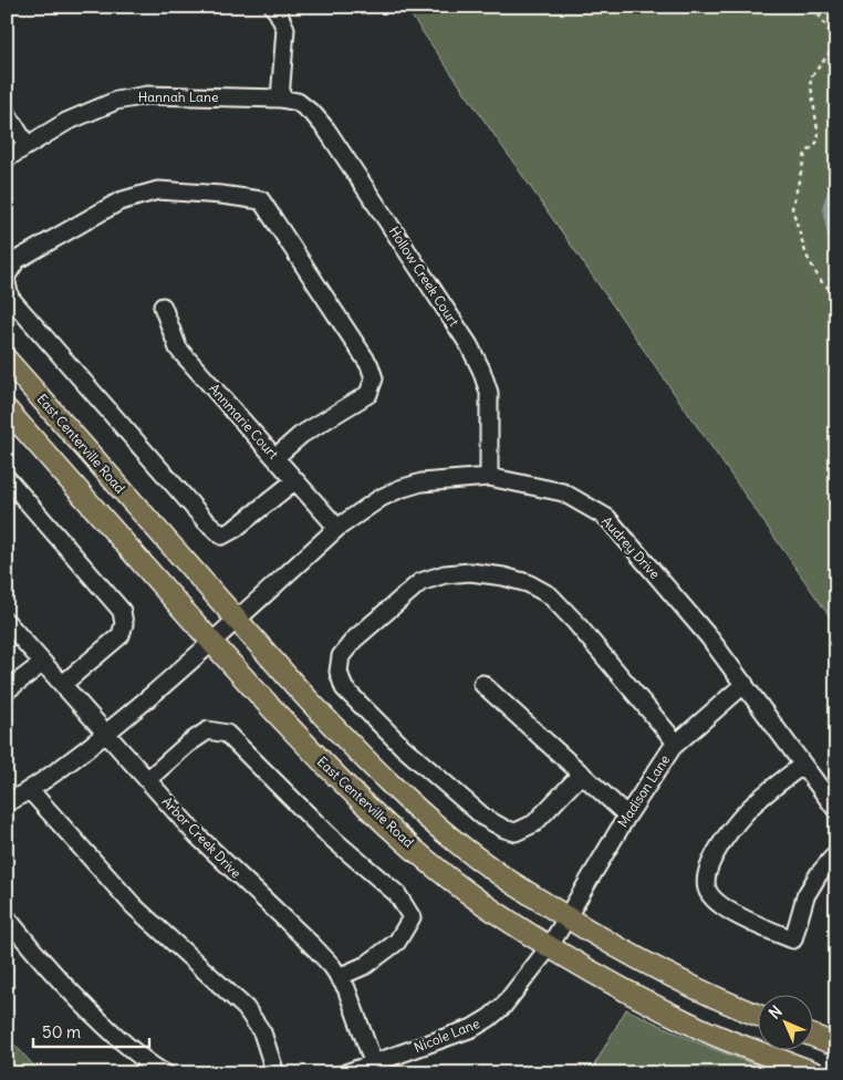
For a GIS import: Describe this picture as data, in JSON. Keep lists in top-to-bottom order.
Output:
{
  "streets": {
    "main road": ["East Centerville Road"],
    "street": [
      "Hannah Lane",
      "Hollow Creek Court",
      "Annmarie Court",
      "Audrey Drive",
      "Madison Lane",
      "Arbor Creek Drive",
      "Nicole Lane"
    ]
  },
  "crossings": [
    ["Hannah Lane", "Hollow Creek Court"],
    ["Hollow Creek Court", "Audrey Drive"],
    ["Annmarie Court", "Audrey Drive"],
    ["East Centerville Road", "Audrey Drive"],
    ["East Centerville Road", "Madison Lane"],
    ["East Centerville Road", "Nicole Lane"],
    ["Audrey Drive", "Madison Lane"],
    ["Audrey Drive", "Arbor Creek Drive"],
    ["Madison Lane", "Nicole Lane"],
    ["Arbor Creek Drive", "Nicole Lane"]
  ],
  "scale_bar": "50 m",
  "north": "top left"
}
